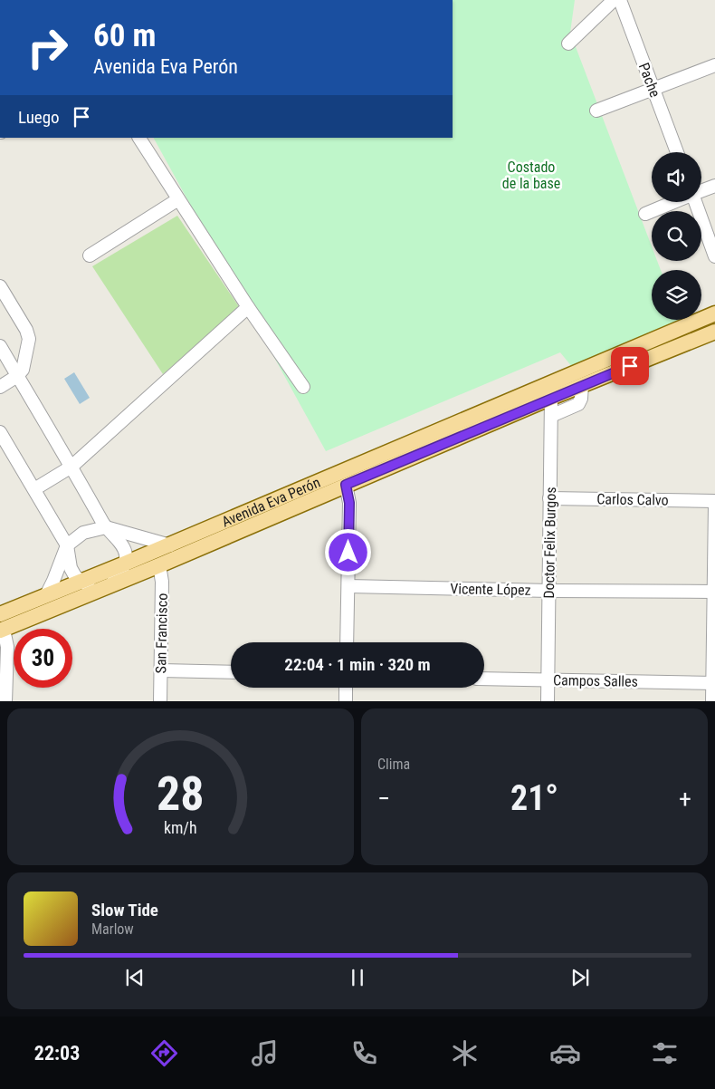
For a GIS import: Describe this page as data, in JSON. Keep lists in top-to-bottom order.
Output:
{
  "streets": {
    "main road": ["Avenida Eva Perón"],
    "street": [
      "Pache",
      "Carlos Calvo",
      "Doctor Felix Burgos",
      "Vicente López",
      "San Francisco",
      "Campos Salles"
    ]
  },
  "crossings": [
    ["Carlos Calvo", "Doctor Felix Burgos"],
    ["Avenida Eva Perón", "Doctor Felix Burgos"],
    ["Avenida Eva Perón", "San Francisco"],
    ["Doctor Felix Burgos", "Vicente López"],
    ["Doctor Felix Burgos", "Campos Salles"]
  ],
  "parks": ["Costado de la base"],
  "page": {
    "turn": ["60 m", "Avenida Eva Perón"],
    "then": "Luego",
    "limit": "30",
    "trip": "22:04 · 1 min · 320 m",
    "tile": "Clima",
    "heat": ["−", "21°", "+"],
    "song": ["Slow Tide", "Marlow"],
    "tabs": "22:03",
    "gauge": ["28", "km/h"]
  }
}
